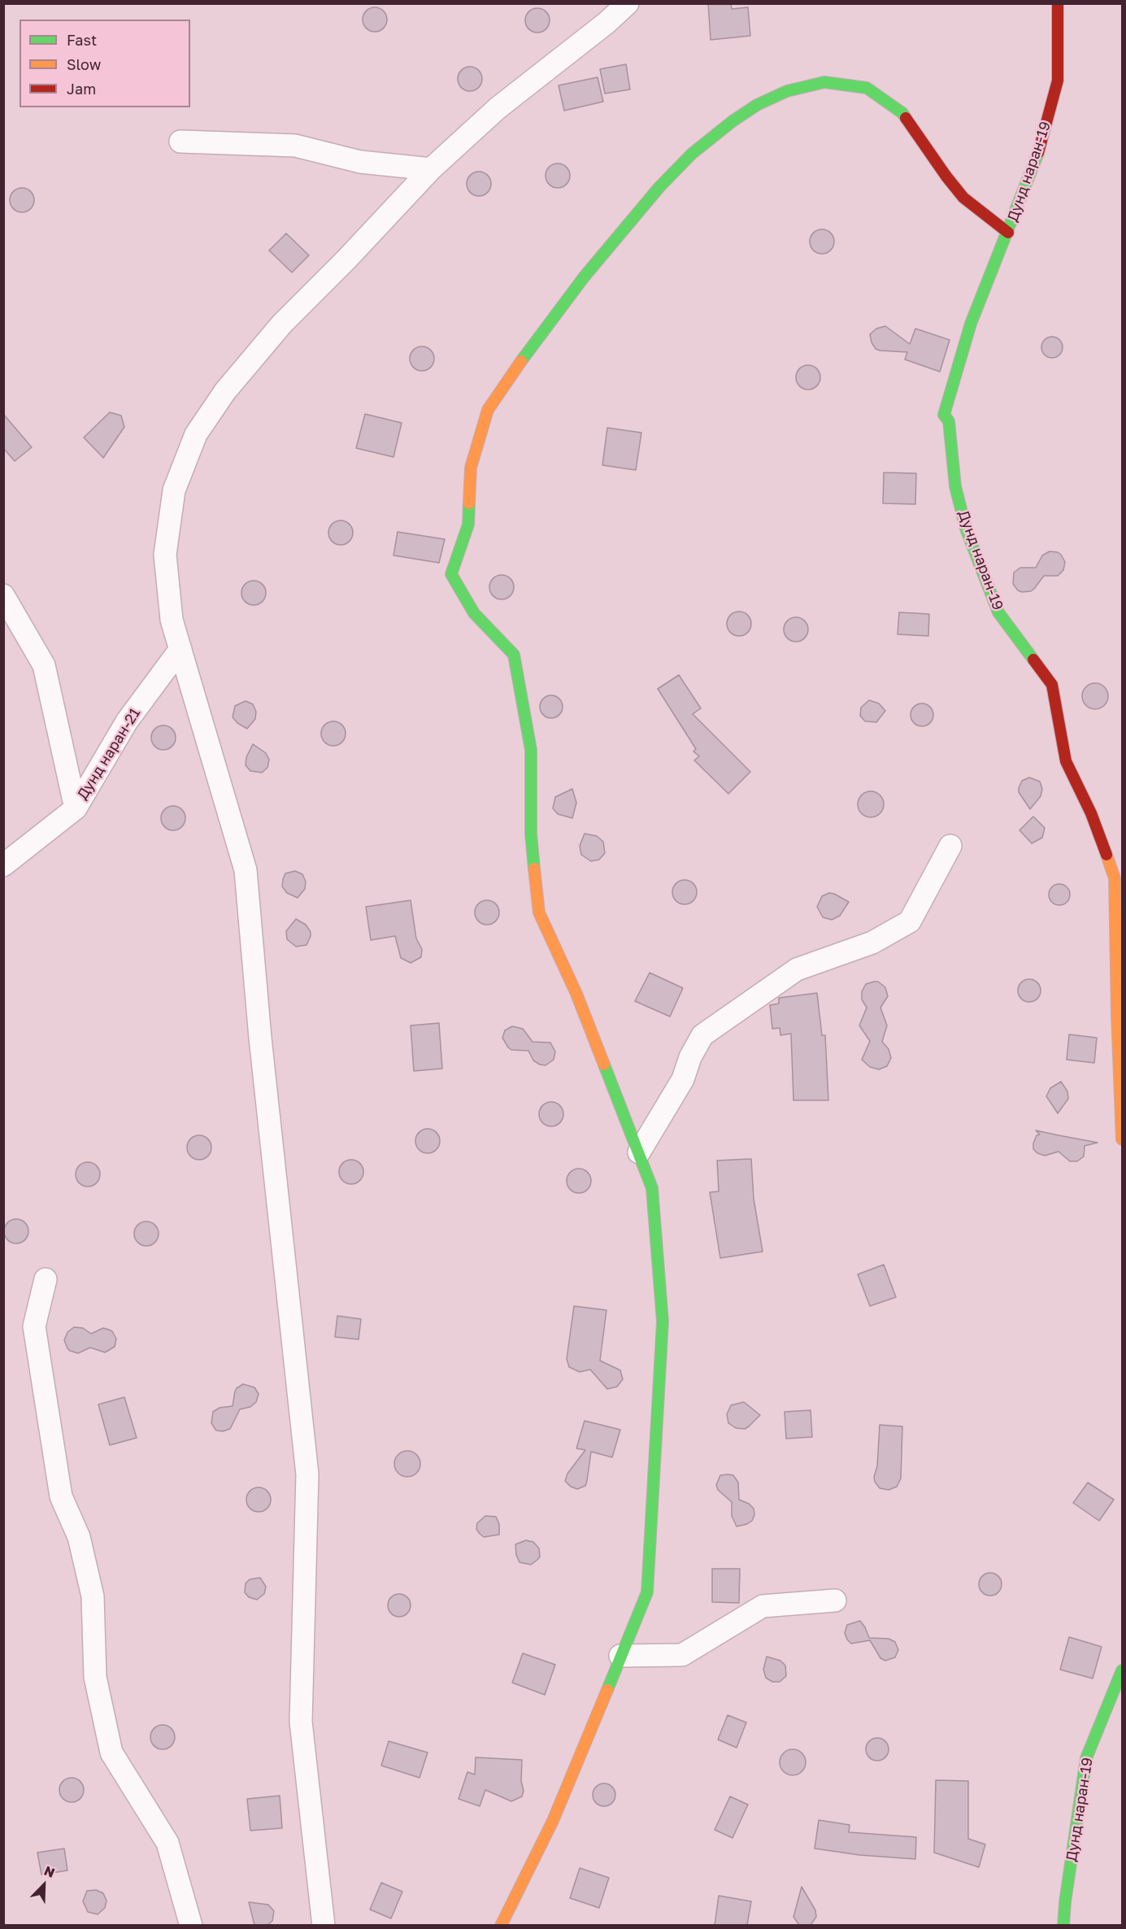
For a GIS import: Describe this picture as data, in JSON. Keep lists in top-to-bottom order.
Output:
{
  "streets": {
    "street": ["Дунд наран-19", "Дунд наран-21"]
  },
  "legend": ["Fast", "Slow", "Jam"],
  "north": "top right"
}
